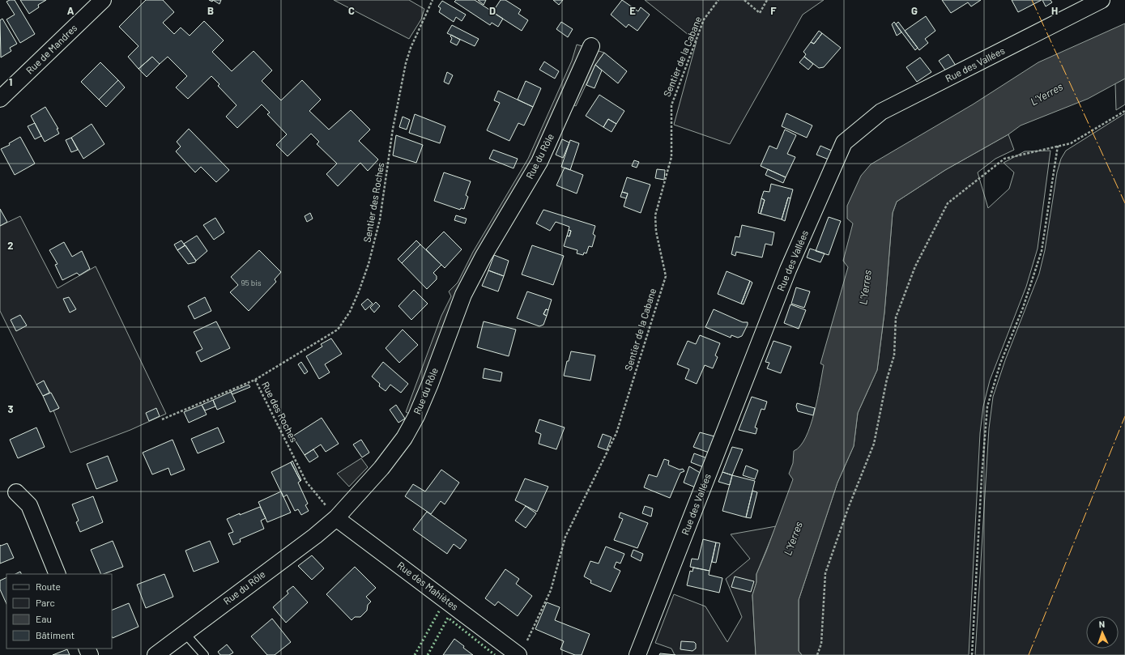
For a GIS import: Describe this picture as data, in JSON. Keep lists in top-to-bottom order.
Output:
{
  "streets": {
    "street": [
      "Rue de Mandres",
      "Rue des Vallées",
      "Rue du Rôle",
      "Rue des Mahiètes"
    ],
    "path": ["Sentier de la Cabane", "Sentier des Roches", "Rue des Roches"]
  },
  "crossings": [
    ["Sentier de la Cabane", "Rue des Mahiètes"],
    ["Rue du Rôle", "Rue des Roches"],
    ["Rue du Rôle", "Rue des Mahiètes"],
    ["Sentier des Roches", "Rue des Roches"],
    ["Rue des Roches", "Rue des Mahiètes"]
  ],
  "water": ["L'Yerres"],
  "house_numbers": ["95 bis"],
  "legend": [
    "Route",
    "Parc",
    "Eau",
    "Bâtiment"
  ],
  "north": "top",
  "grid": {
    "columns": [
      "A",
      "B",
      "C",
      "D",
      "E",
      "F",
      "G",
      "H"
    ],
    "rows": ["1", "2", "3"]
  }
}
